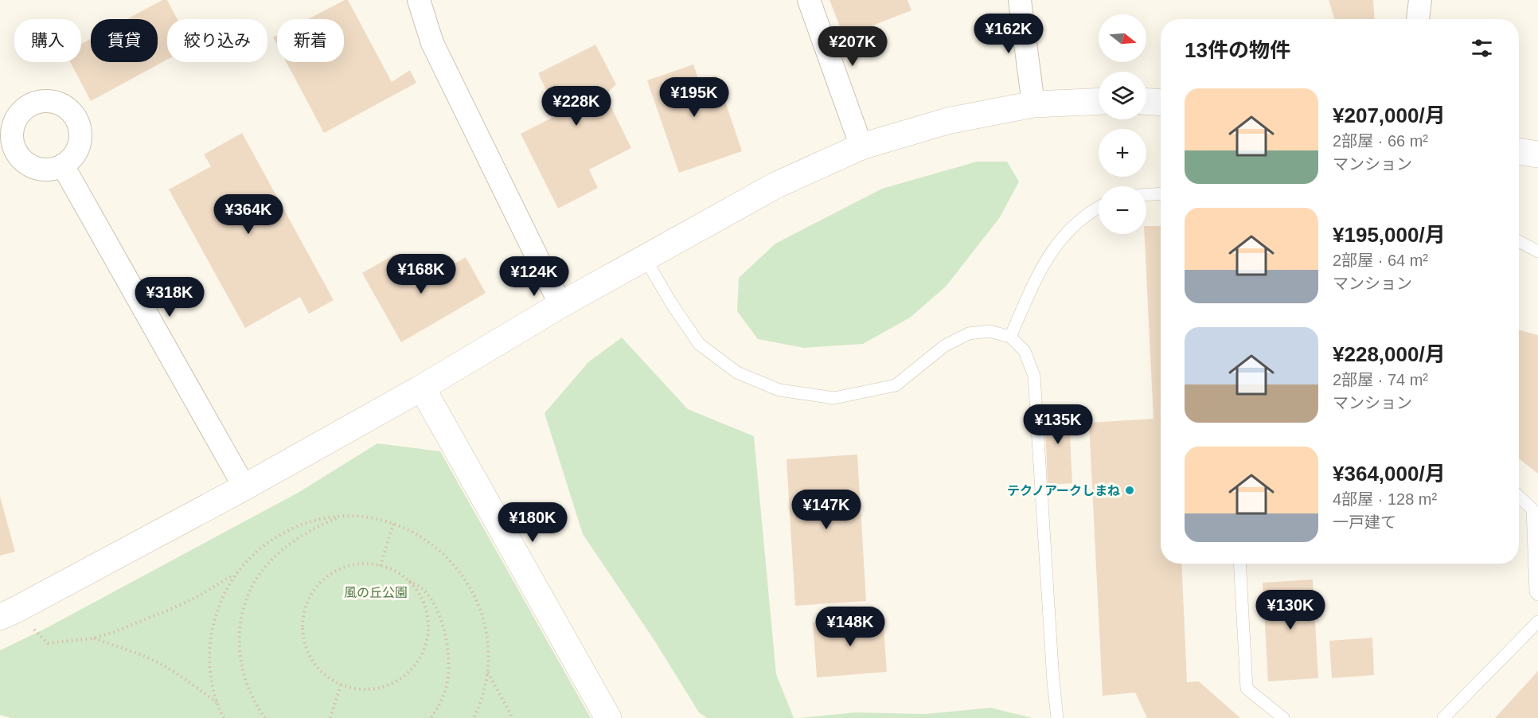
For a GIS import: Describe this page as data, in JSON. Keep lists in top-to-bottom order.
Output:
{
  "parks": ["風の丘公園"],
  "places": ["テクノアークしまね"],
  "north": "right",
  "page": {
    "price": [
      "¥162K",
      "¥207K",
      "¥195K",
      "¥228K",
      "¥364K",
      "¥168K",
      "¥124K",
      "¥318K",
      "¥135K",
      "¥147K",
      "¥180K",
      "¥130K",
      "¥148K"
    ],
    "map_buttons": ["+", "−"],
    "chip": [
      "購入",
      "賃貸",
      "絞り込み",
      "新着"
    ],
    "heading": "13件の物件",
    "list": [
      {
        "name": "¥207,000/月",
        "note": "2部屋 · 66 m² · マンション"
      },
      {
        "name": "¥195,000/月",
        "note": "2部屋 · 64 m² · マンション"
      },
      {
        "name": "¥228,000/月",
        "note": "2部屋 · 74 m² · マンション"
      },
      {
        "name": "¥364,000/月",
        "note": "4部屋 · 128 m² · 一戸建て"
      }
    ]
  }
}
